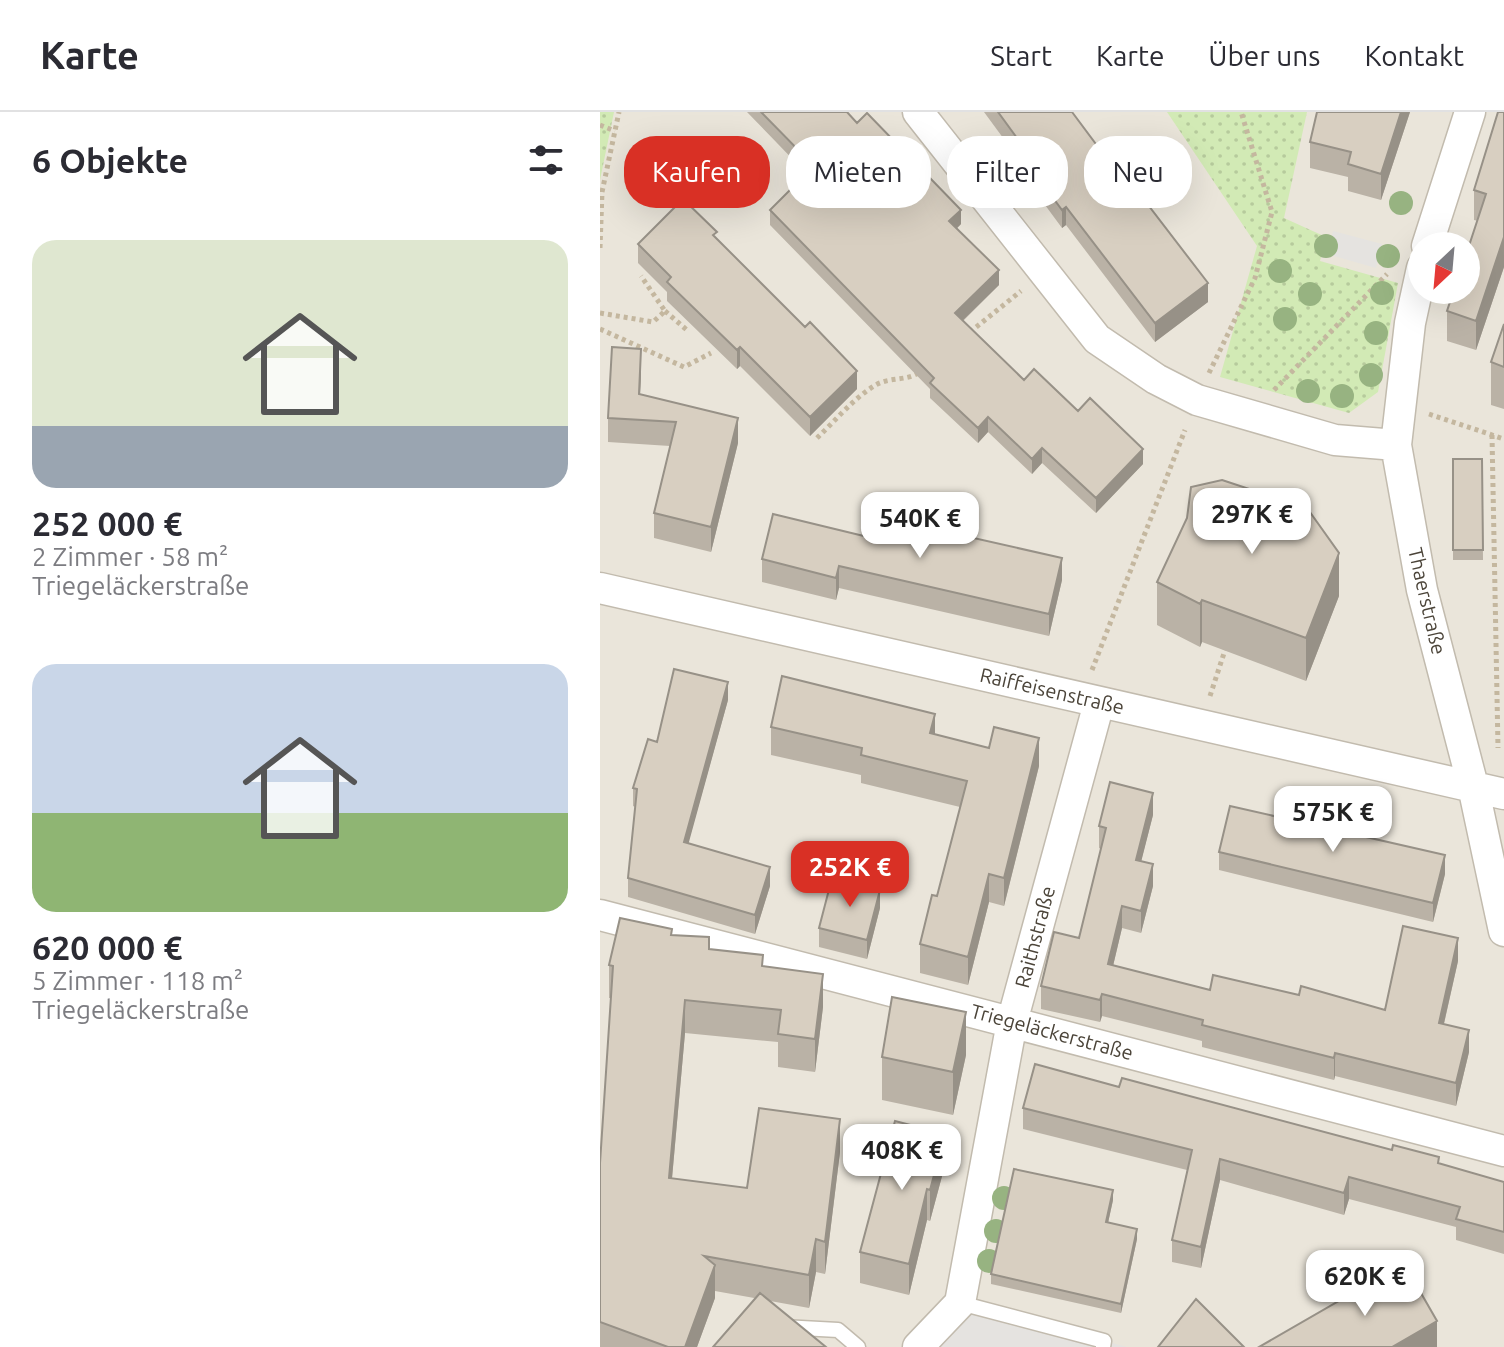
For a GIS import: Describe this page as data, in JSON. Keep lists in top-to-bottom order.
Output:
{
  "streets": {
    "street": [
      "Thaerstraße",
      "Raiffeisenstraße",
      "Raithstraße",
      "Triegeläckerstraße"
    ]
  },
  "crossings": [
    ["Thaerstraße", "Raiffeisenstraße"],
    ["Raiffeisenstraße", "Raithstraße"],
    ["Raithstraße", "Triegeläckerstraße"]
  ],
  "north": "bottom left",
  "page": {
    "header": "Karte",
    "nav": [
      "Start",
      "Karte",
      "Über uns",
      "Kontakt"
    ],
    "heading": "6 Objekte",
    "chip": [
      "Kaufen",
      "Mieten",
      "Filter",
      "Neu"
    ],
    "list": [
      {
        "name": "252 000 €",
        "note": "2 Zimmer · 58 m² · Triegeläckerstraße"
      },
      {
        "name": "620 000 €",
        "note": "5 Zimmer · 118 m² · Triegeläckerstraße"
      }
    ],
    "price": [
      "297K €",
      "540K €",
      "575K €",
      "252K €",
      "408K €",
      "620K €"
    ]
  }
}
